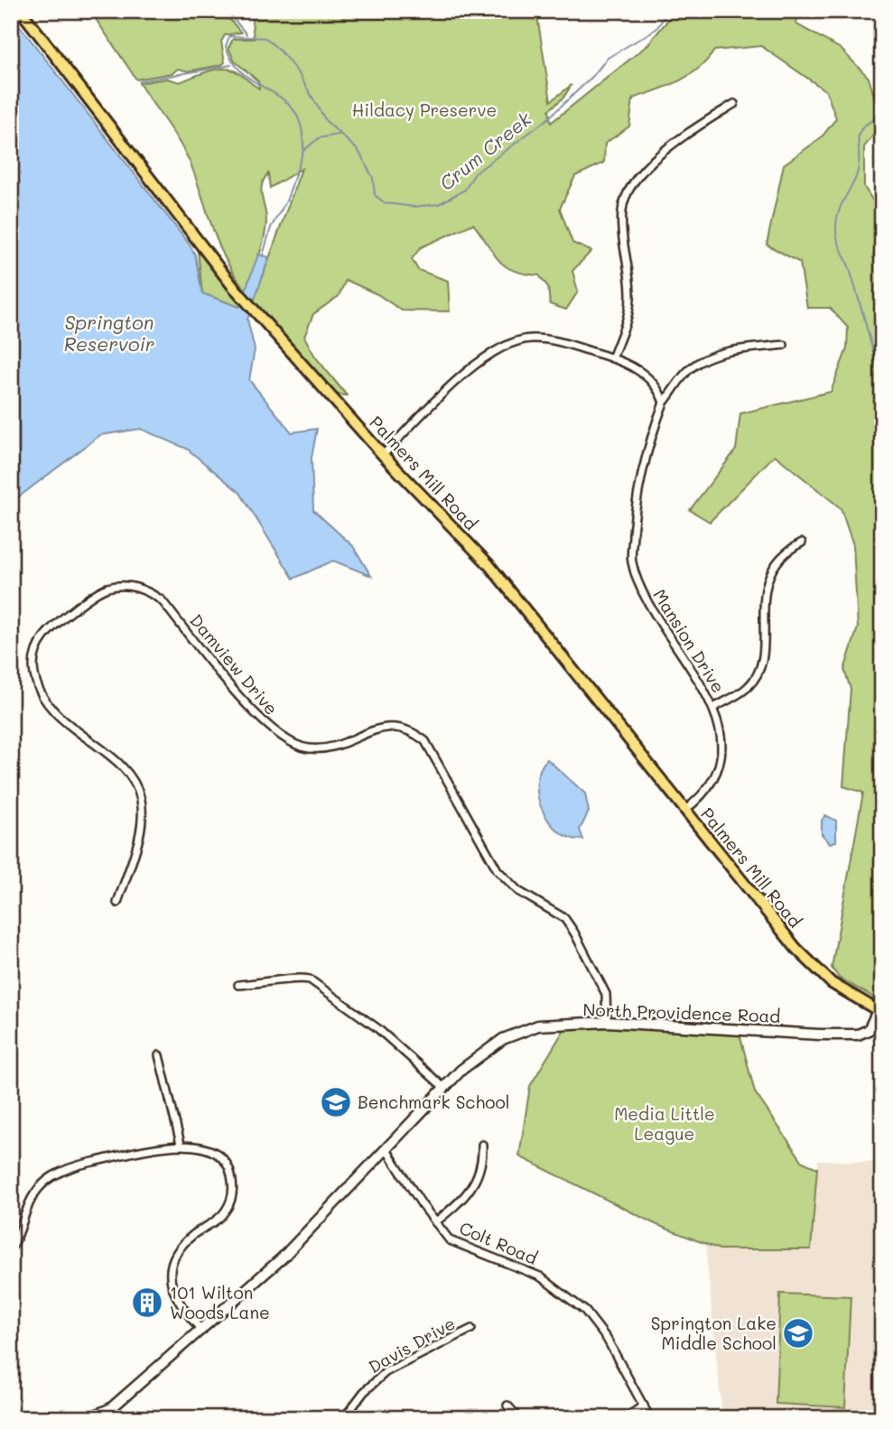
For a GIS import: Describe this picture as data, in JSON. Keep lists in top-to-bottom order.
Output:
{
  "streets": {
    "main road": ["Palmers Mill Road", "North Providence Road"],
    "street": [
      "Mansion Drive",
      "Damview Drive",
      "Colt Road",
      "Davis Drive"
    ]
  },
  "crossings": [
    ["Palmers Mill Road", "Mansion Drive"],
    ["Palmers Mill Road", "North Providence Road"],
    ["Damview Drive", "North Providence Road"],
    ["North Providence Road", "Colt Road"]
  ],
  "water": ["Crum Creek", "Springton Reservoir"],
  "parks": ["Hildacy Preserve", "Media Little League"],
  "places": {
    "school or university": ["Benchmark School", "Springton Lake Middle School"],
    "building": ["101 Wilton Woods Lane"]
  }
}
